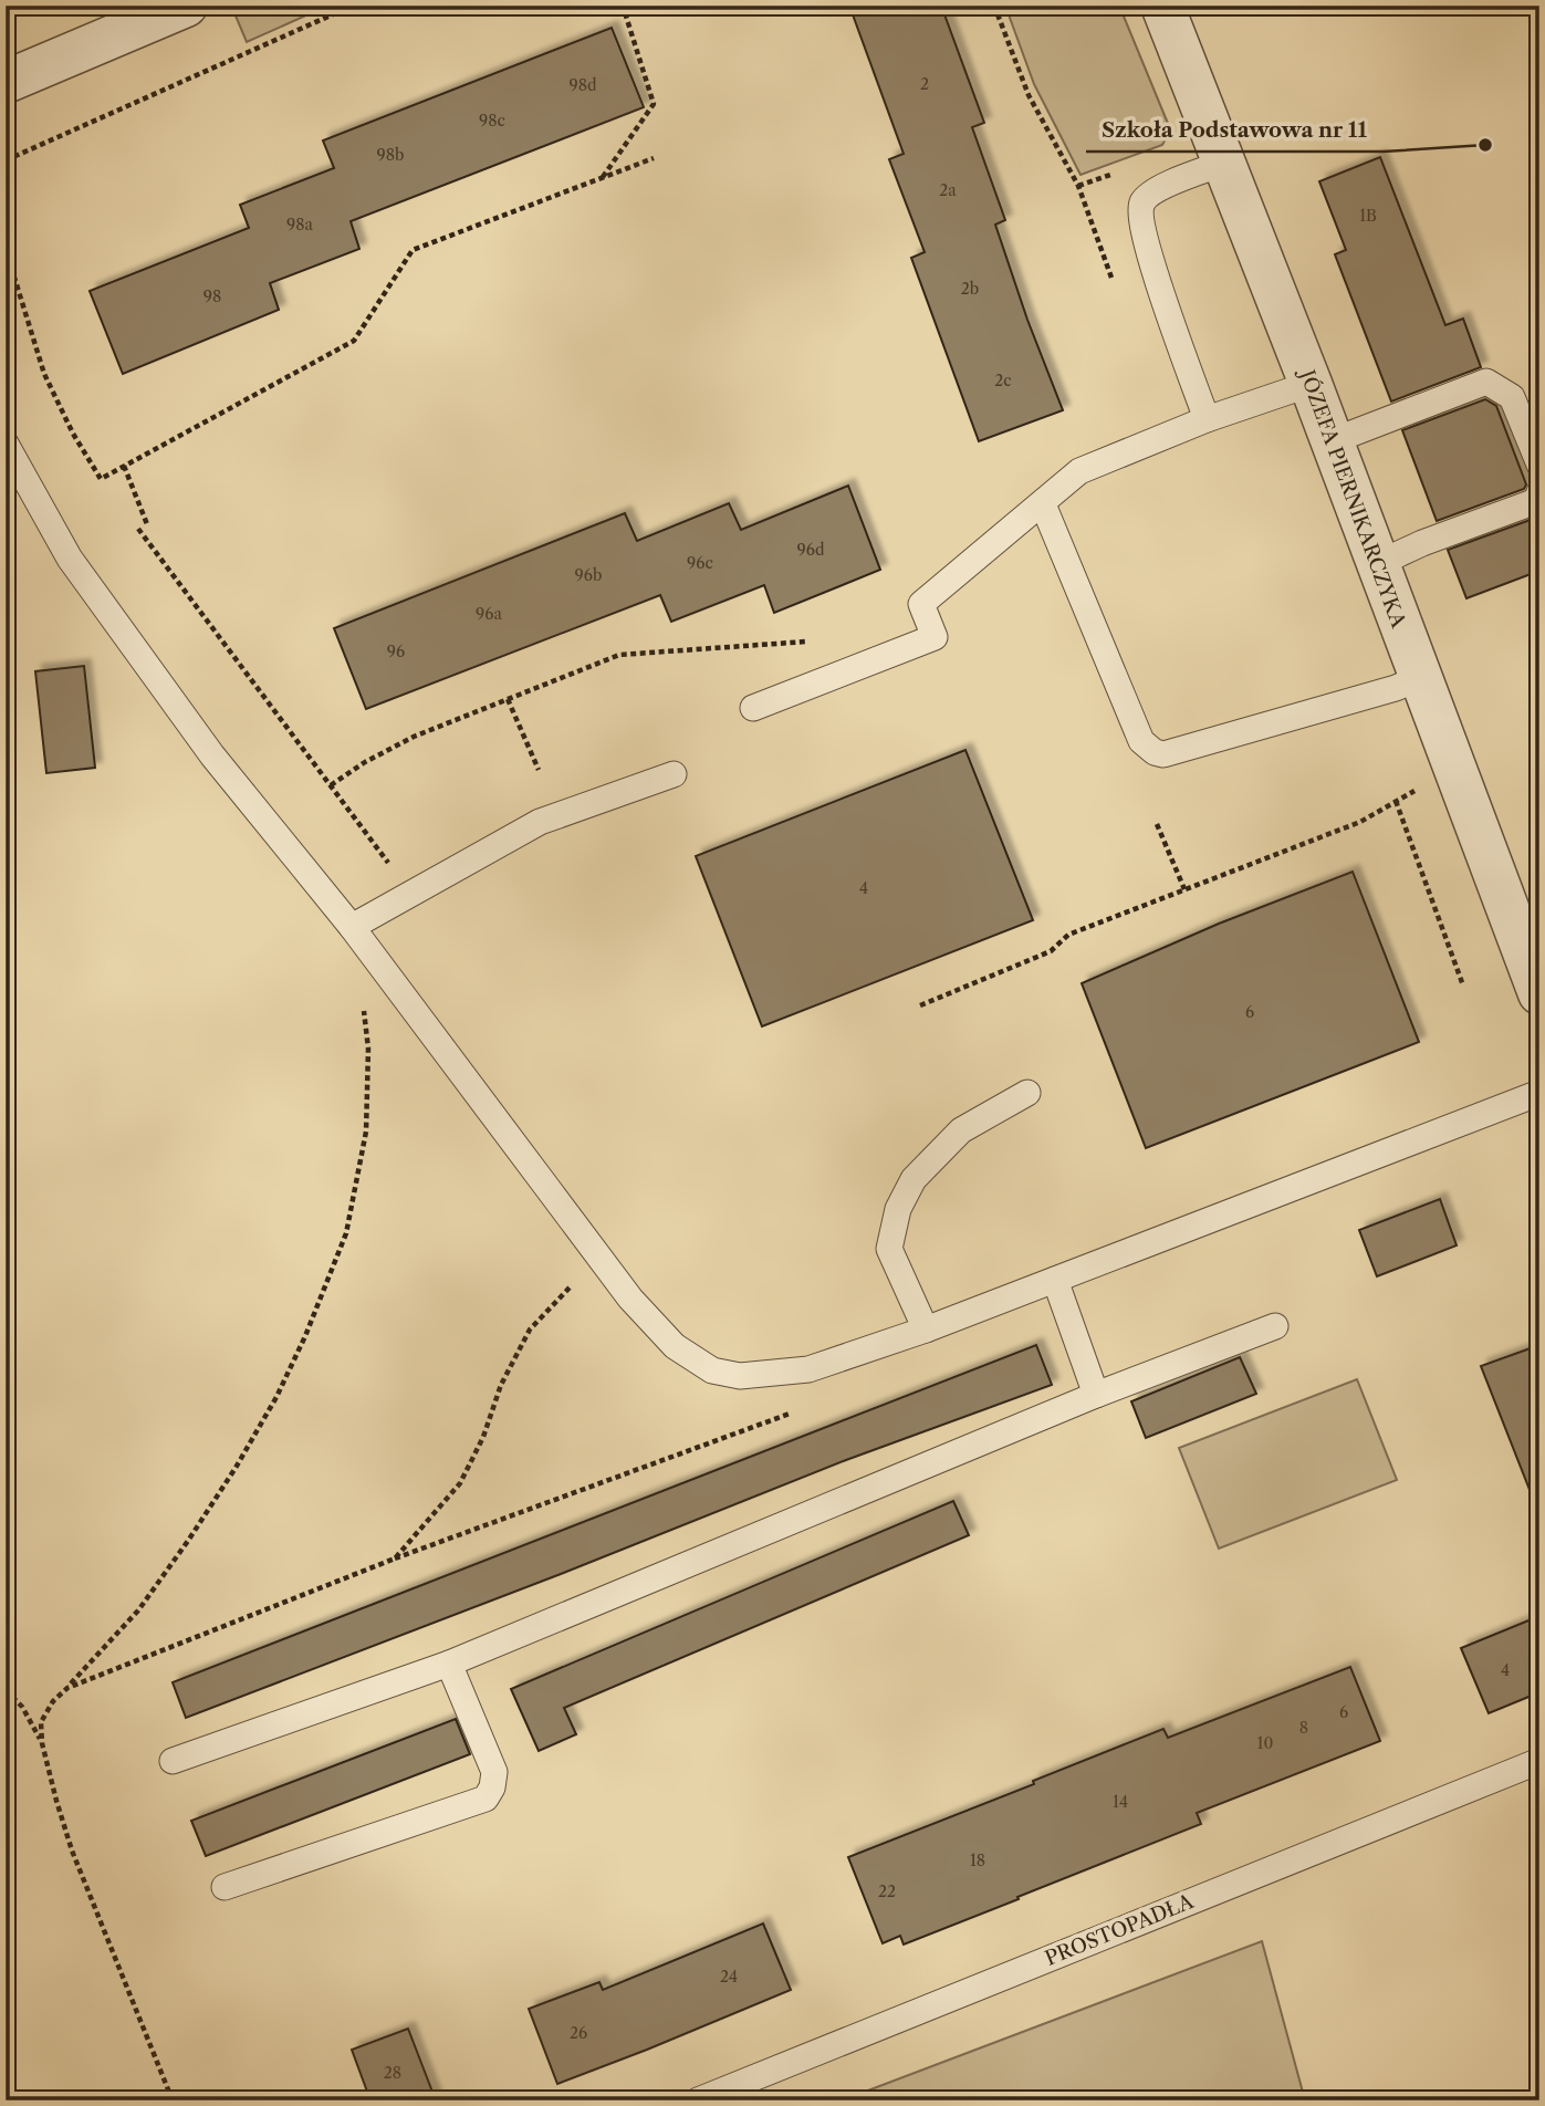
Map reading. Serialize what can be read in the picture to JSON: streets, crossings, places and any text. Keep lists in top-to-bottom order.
{
  "streets": {
    "street": ["JÓZEFA PIERNIKARCZYKA"],
    "lane": ["PROSTOPADŁA"]
  },
  "places": ["Szkoła Podstawowa nr 11"],
  "house_numbers": [
    "2",
    "98d",
    "98c",
    "98b",
    "2a",
    "1B",
    "98a",
    "2b",
    "98",
    "2c",
    "96d",
    "96c",
    "96b",
    "96a",
    "96",
    "4",
    "6",
    "4",
    "6",
    "8",
    "10",
    "14",
    "18",
    "22",
    "24",
    "26",
    "28"
  ]
}
